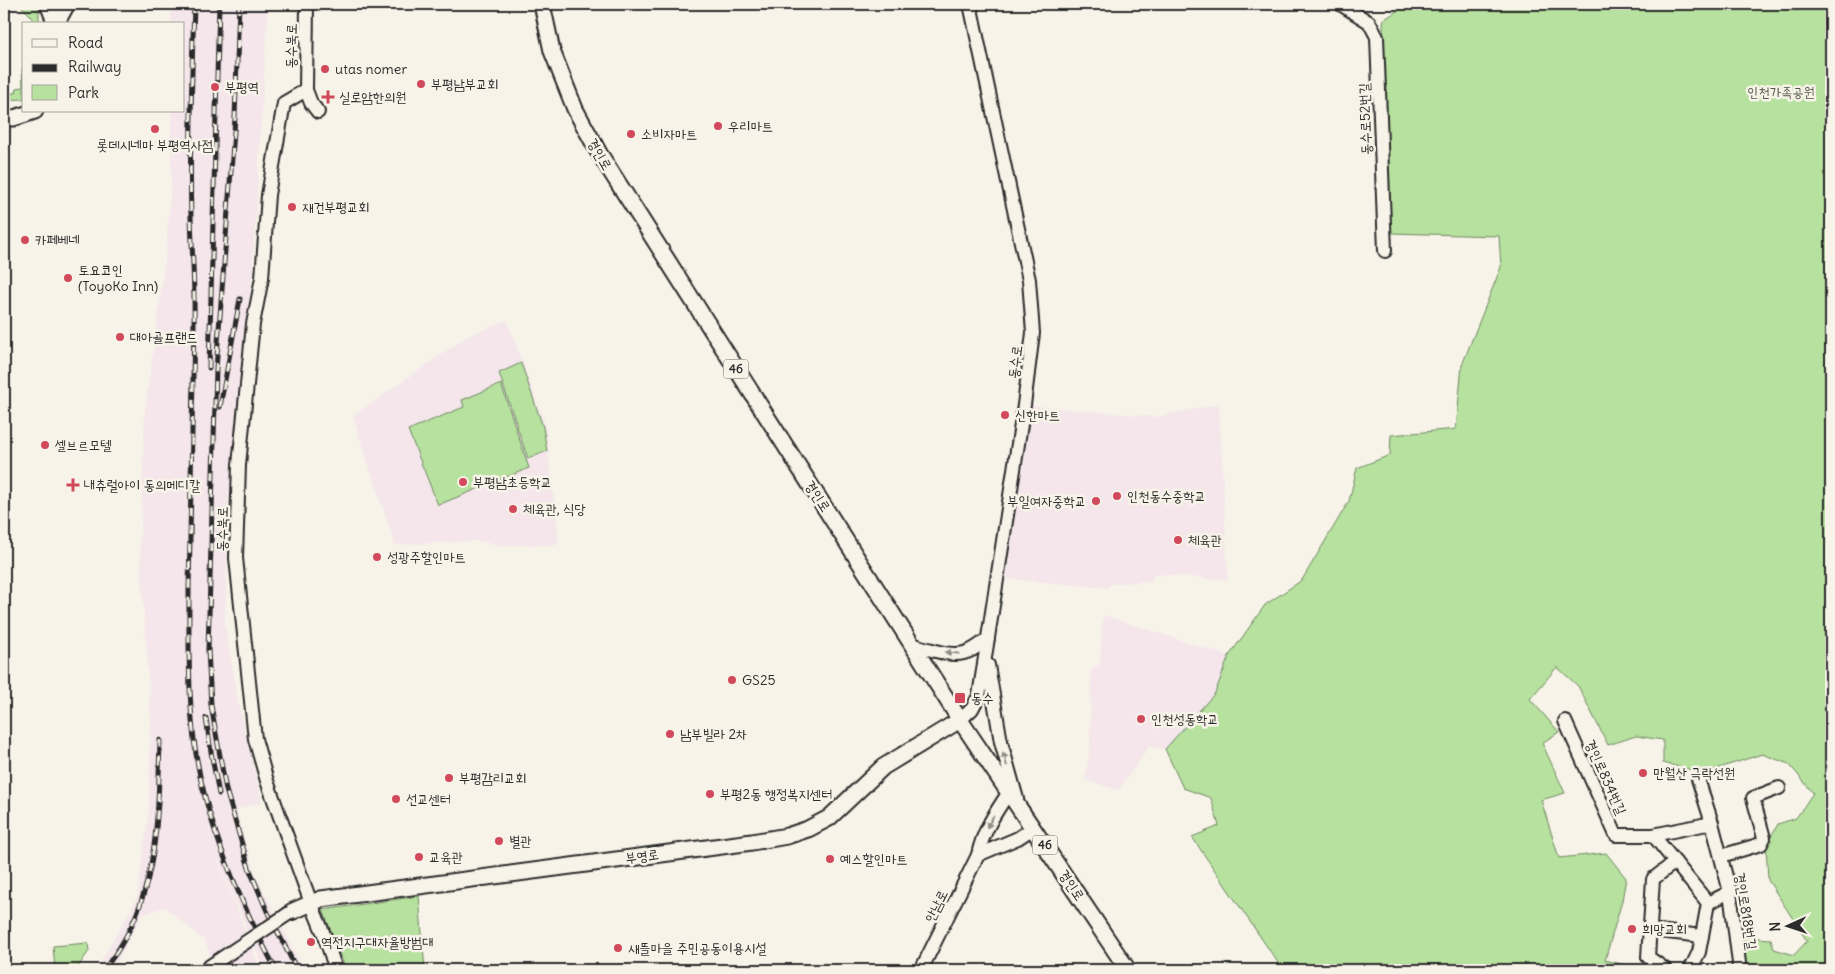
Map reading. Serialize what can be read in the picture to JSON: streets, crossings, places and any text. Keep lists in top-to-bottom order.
{
  "streets": {
    "main road": ["경인로", "46", "부영로"],
    "street": [
      "동수북로",
      "동수로52번길",
      "동수로",
      "경인로834번길",
      "안남로",
      "경인로818번길"
    ]
  },
  "crossings": [
    ["동수북로", "부영로"],
    ["경인로", "동수로"],
    ["경인로", "부영로"],
    ["경인로", "안남로"],
    ["동수로", "부영로"]
  ],
  "one_way": ["안남로"],
  "parks": ["인천가족공원"],
  "places": {
    "other": [
      "utas nomer",
      "부평남부교회",
      "부평역",
      "우리마트",
      "롯데시네마 부평역사점",
      "소비자마트",
      "재건부평교회",
      "카페베네",
      "토요코인 (ToyoKo Inn)",
      "대아골프랜드",
      "신한마트",
      "셀브르모텔",
      "부평남초등학교",
      "인천동수중학교",
      "부일여자중학교",
      "체육관, 식당",
      "체육관",
      "성광주할인마트",
      "GS25",
      "인천성동학교",
      "남부빌라 2차",
      "만월산 극락선원",
      "부평감리교회",
      "부평2동 행정복지센터",
      "선교센터",
      "별관",
      "교육관",
      "예스할인마트",
      "희망교회",
      "역전지구대자율방범대",
      "새뜰마을 주민공동이용시설"
    ],
    "health": ["실로암한의원", "내츄럴아이 동의메디칼"],
    "transit": ["동수"]
  },
  "legend": ["Road", "Railway", "Park"],
  "north": "left"
}
